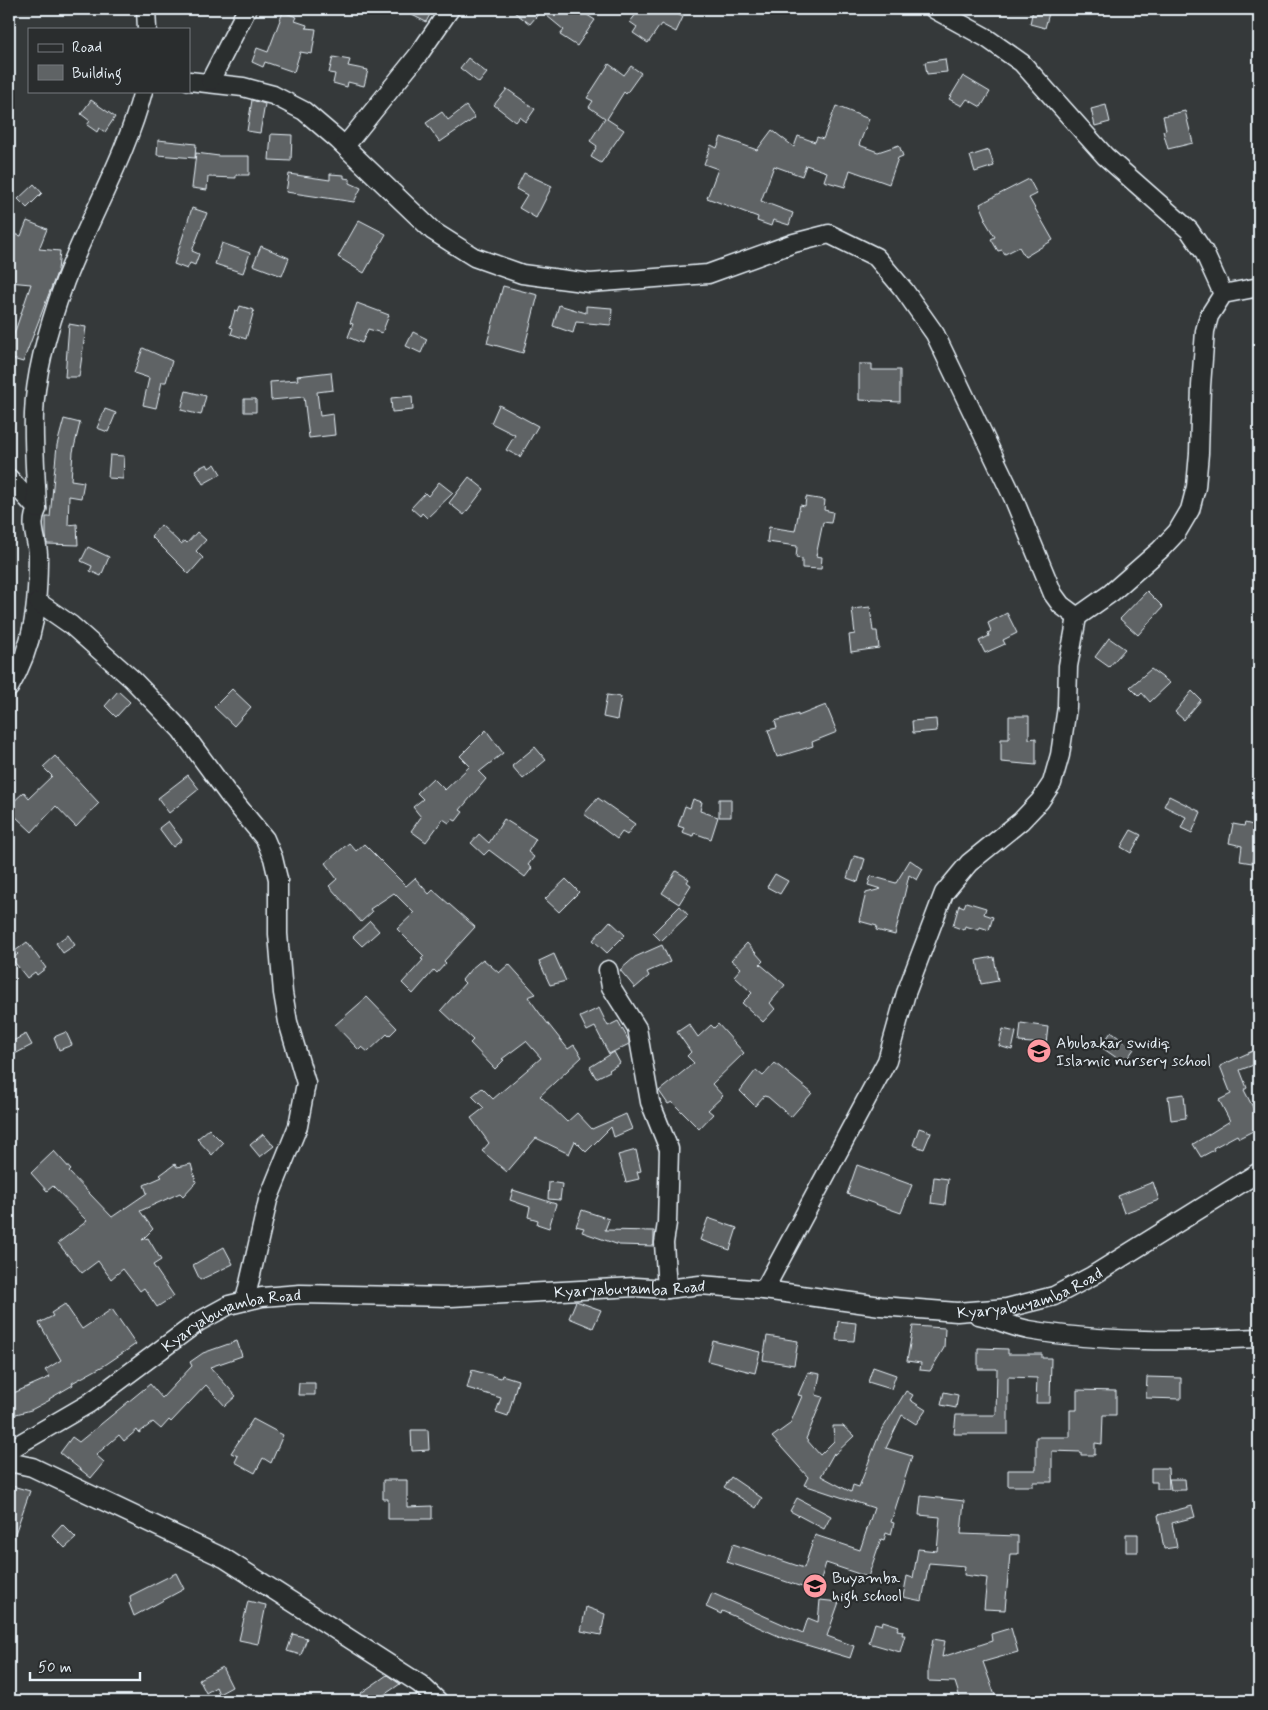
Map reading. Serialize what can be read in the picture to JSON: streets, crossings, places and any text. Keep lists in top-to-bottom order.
{
  "streets": {
    "street": ["Kyaryabuyamba Road"]
  },
  "places": {
    "school or university": ["Abubakar swidiq Islamic nursery school", "Buyamba high school"]
  },
  "legend": ["Road", "Building"],
  "scale_bar": "50 m"
}
